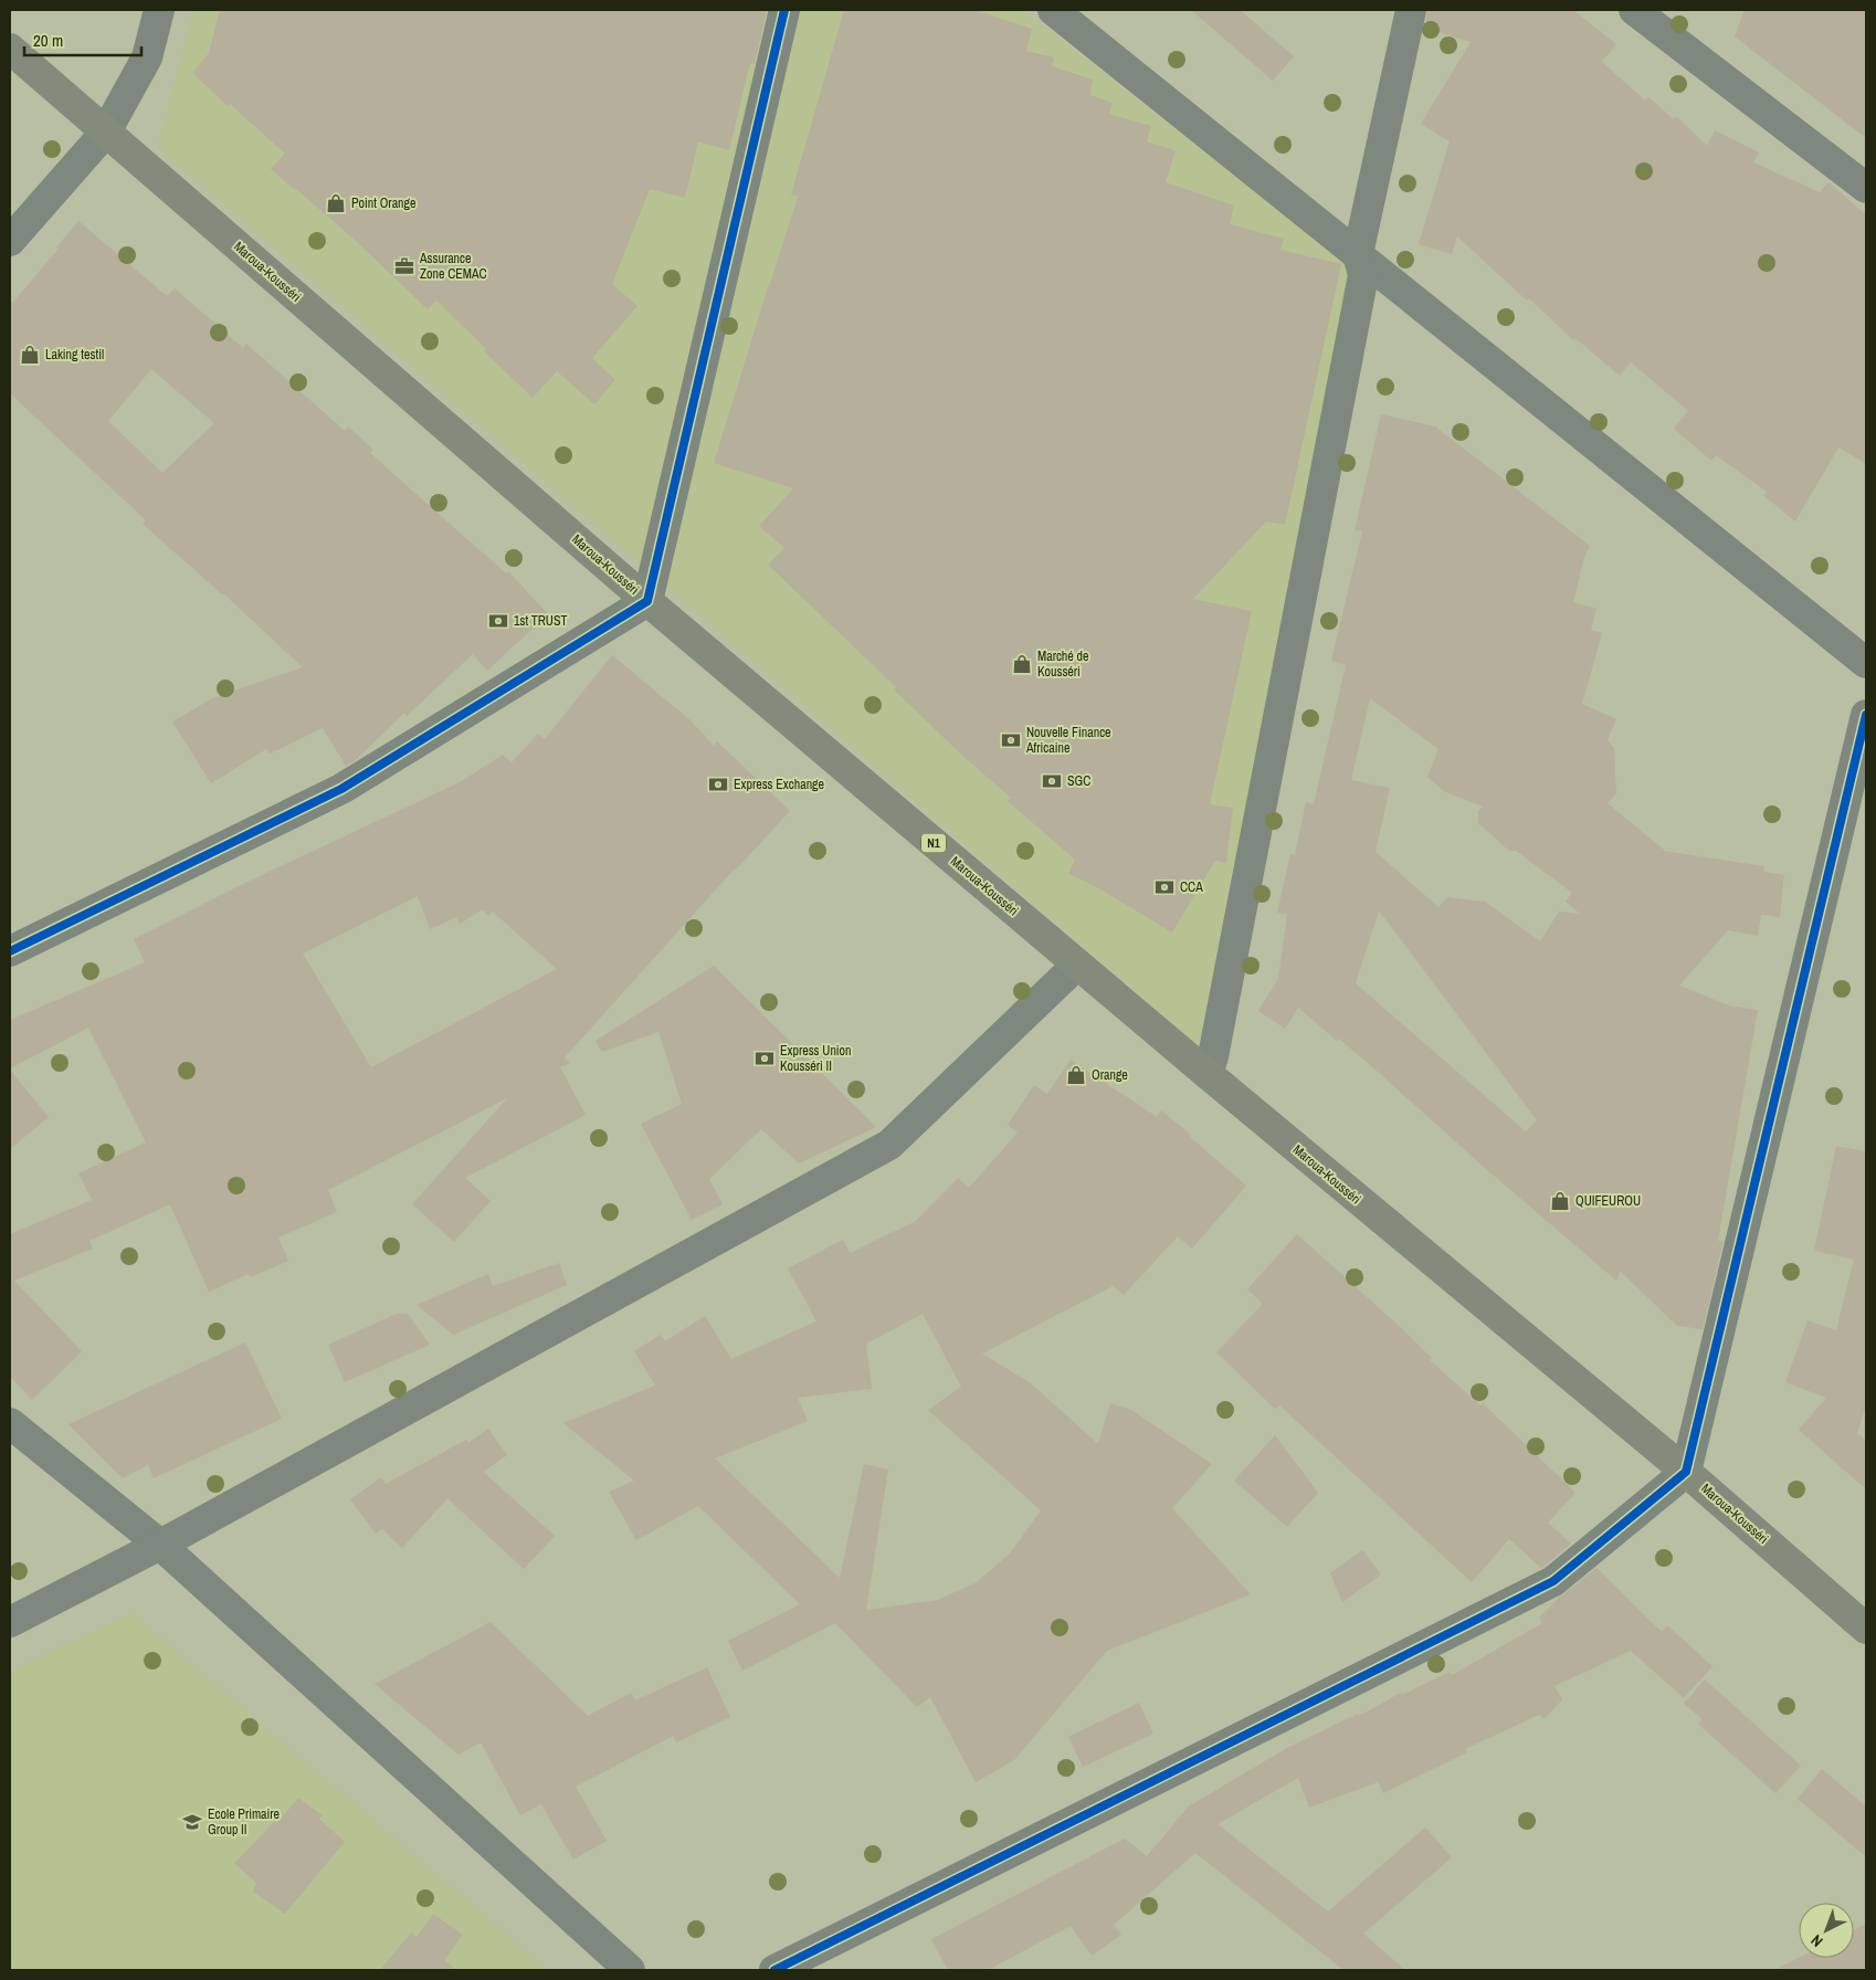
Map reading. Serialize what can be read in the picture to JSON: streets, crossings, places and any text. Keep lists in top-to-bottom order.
{
  "streets": {
    "highway": ["Maroua-Kousséri", "N1"]
  },
  "places": {
    "shop": [
      "Point Orange",
      "Laking testil",
      "Marché de Kousséri",
      "Orange",
      "QUIFEUROU"
    ],
    "office": ["Assurance Zone CEMAC"],
    "bank": [
      "1st TRUST",
      "Nouvelle Finance Africaine",
      "SGC",
      "Express Exchange",
      "CCA",
      "Express Union Kousséri II"
    ],
    "school or university": ["Ecole Primaire Group II"]
  },
  "scale_bar": "20 m",
  "north": "bottom left"
}
